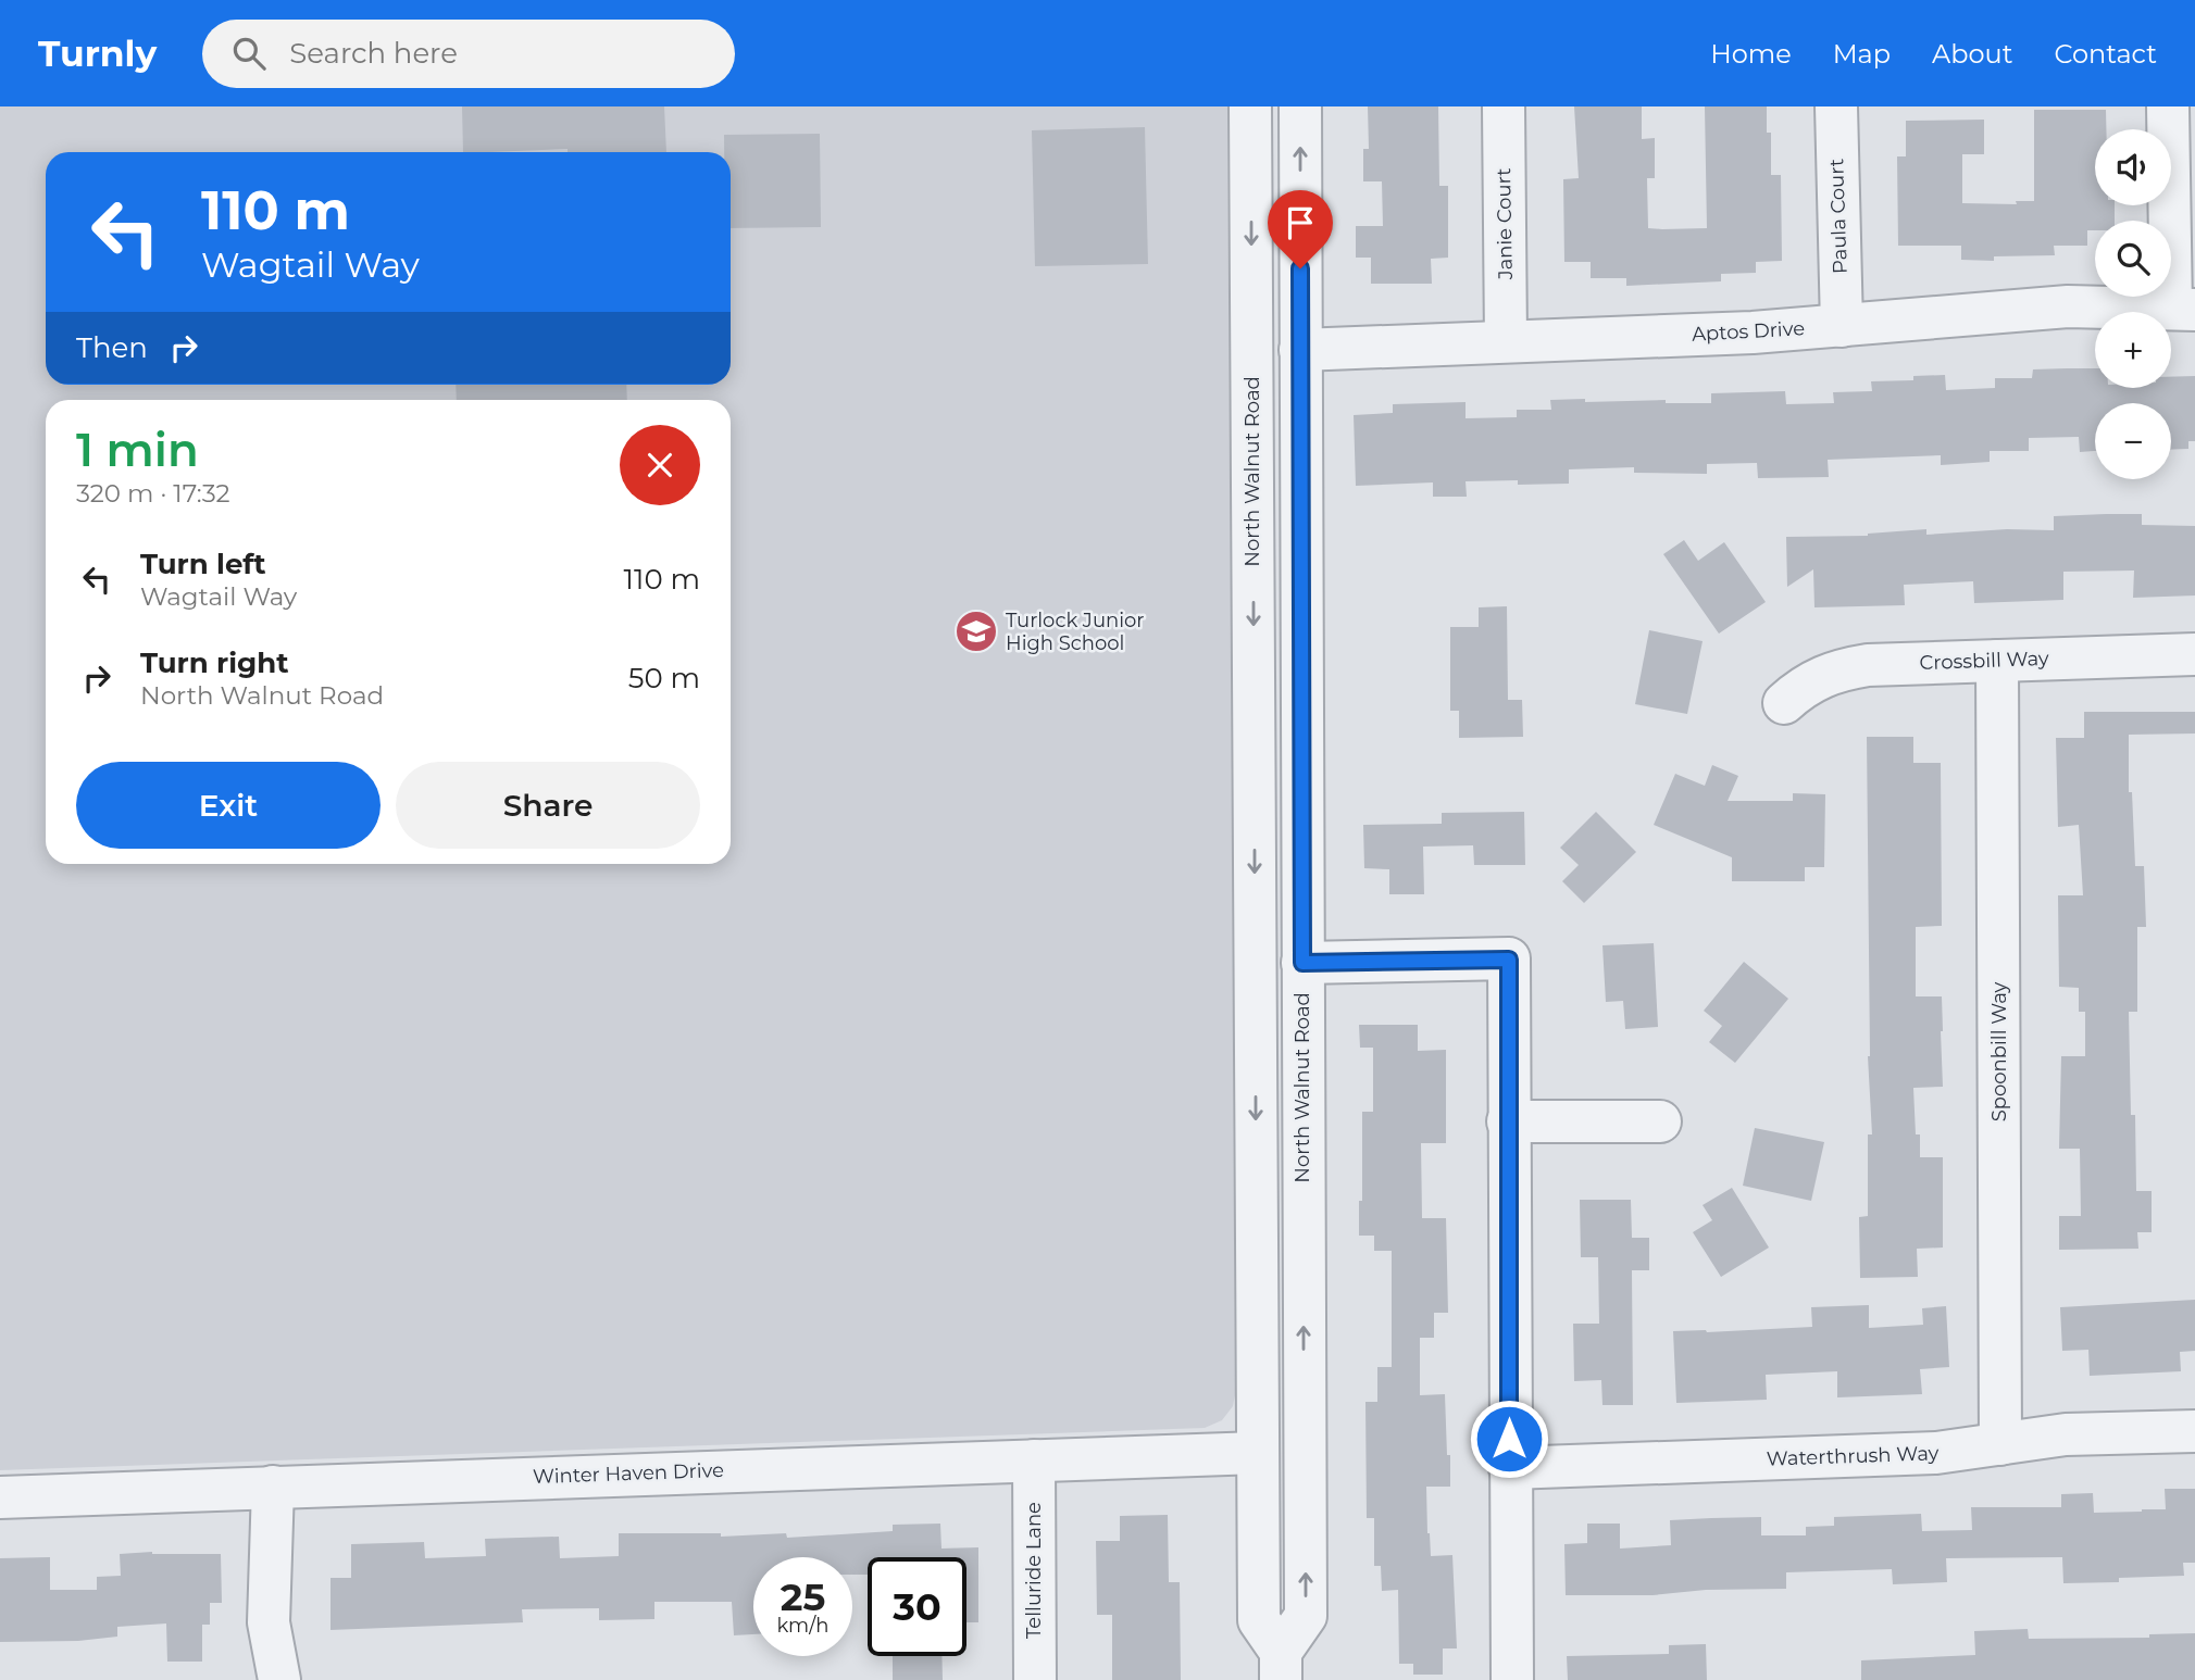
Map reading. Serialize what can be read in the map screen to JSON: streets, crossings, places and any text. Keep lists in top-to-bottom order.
{
  "streets": {
    "street": [
      "Paula Court",
      "Janie Court",
      "Aptos Drive",
      "North Walnut Road",
      "Crossbill Way",
      "Spoonbill Way",
      "Waterthrush Way",
      "Winter Haven Drive",
      "Telluride Lane"
    ]
  },
  "crossings": [
    ["Paula Court", "Aptos Drive"],
    ["Janie Court", "Aptos Drive"],
    ["Aptos Drive", "North Walnut Road"],
    ["North Walnut Road", "Winter Haven Drive"],
    ["Crossbill Way", "Spoonbill Way"],
    ["Spoonbill Way", "Waterthrush Way"],
    ["Winter Haven Drive", "Telluride Lane"]
  ],
  "places": {
    "school or university": ["Turlock Junior High School"]
  },
  "page": {
    "header": "Turnly",
    "search": "Search here",
    "nav": [
      "Home",
      "Map",
      "About",
      "Contact"
    ],
    "map_buttons": ["+", "−"],
    "turn": ["110 m", "Wagtail Way"],
    "then": "Then",
    "heading": ["1 min", "320 m · 17:32"],
    "list": [
      {
        "name": "Turn left",
        "note": "Wagtail Way",
        "value": "110 m"
      },
      {
        "name": "Turn right",
        "note": "North Walnut Road",
        "value": "50 m"
      }
    ],
    "buttons": ["Exit", "Share"],
    "speed": "25 km/h",
    "limit": "30"
  }
}
